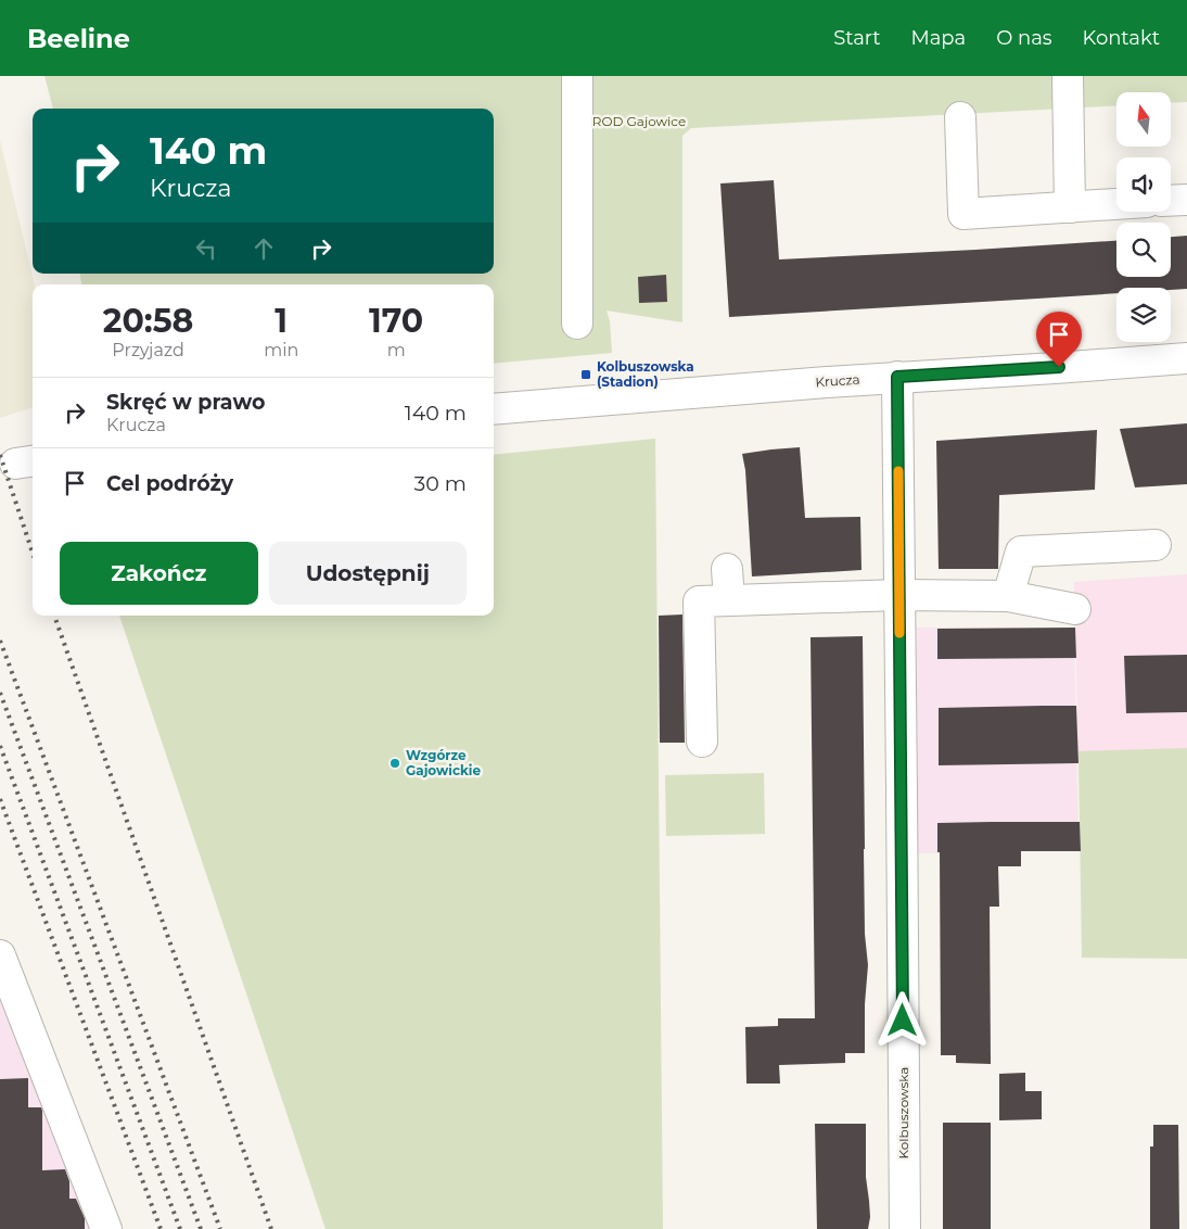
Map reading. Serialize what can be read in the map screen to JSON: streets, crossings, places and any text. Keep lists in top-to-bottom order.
{
  "streets": {
    "street": ["Krucza", "Kolbuszowska"]
  },
  "crossings": [
    ["Krucza", "Kolbuszowska"]
  ],
  "parks": ["ROD Gajowice"],
  "places": {
    "transit": ["Kolbuszowska (Stadion)"],
    "other": ["Wzgórze Gajowickie"]
  },
  "north": "top",
  "page": {
    "header": "Beeline",
    "nav": [
      "Start",
      "Mapa",
      "O nas",
      "Kontakt"
    ],
    "turn": ["140 m", "Krucza"],
    "eta": [
      "20:58",
      "Przyjazd",
      "1",
      "min",
      "170",
      "m"
    ],
    "list": [
      {
        "name": "Skręć w prawo",
        "note": "Krucza",
        "value": "140 m"
      },
      {
        "name": "Cel podróży",
        "value": "30 m"
      }
    ],
    "buttons": ["Zakończ", "Udostępnij"]
  }
}
